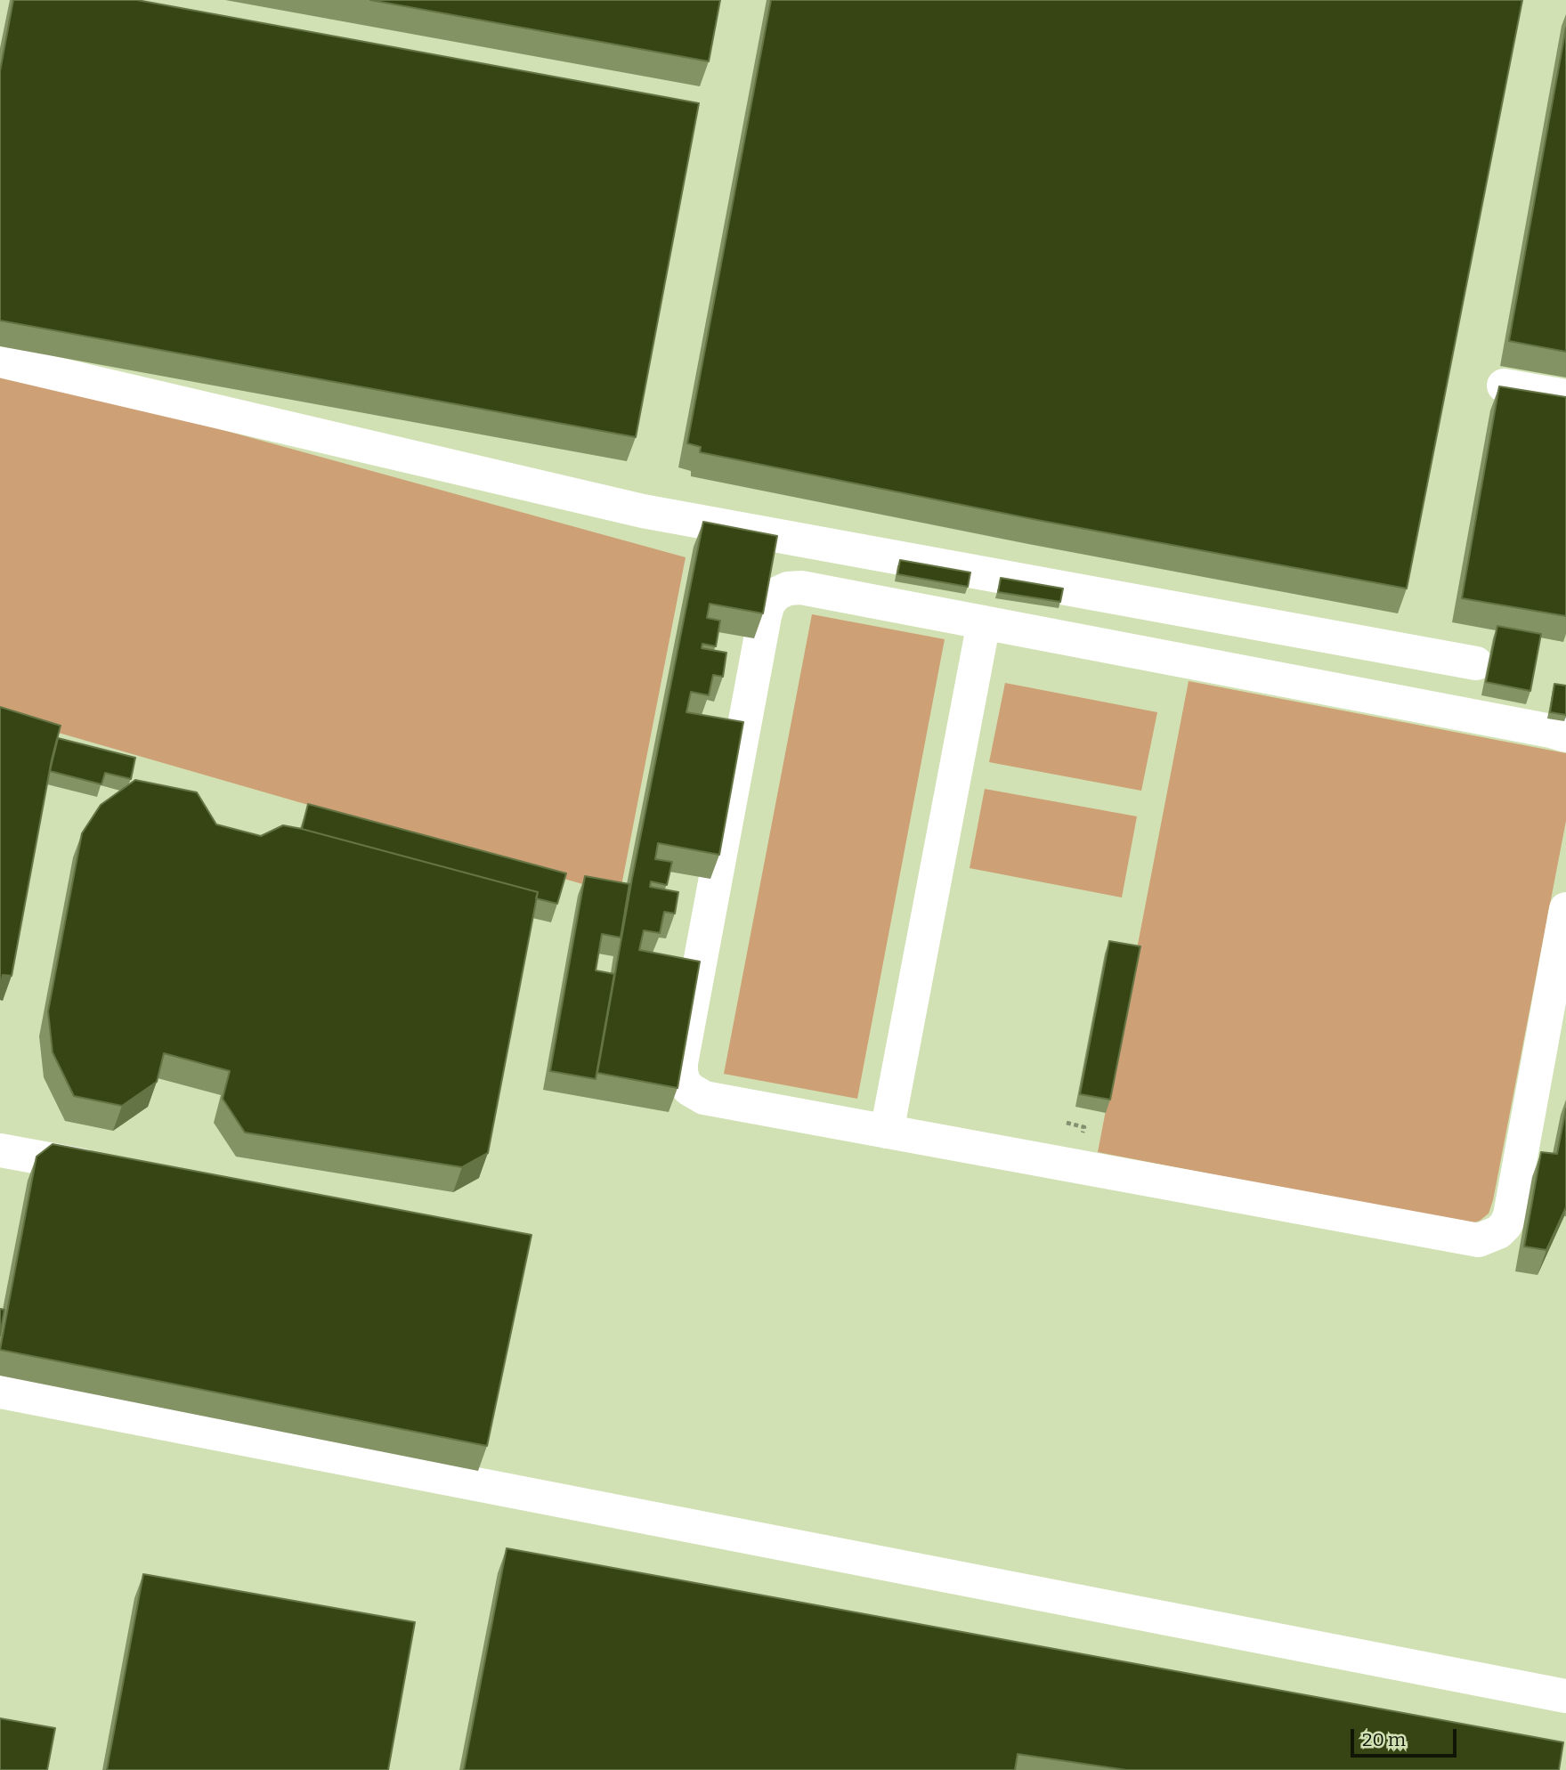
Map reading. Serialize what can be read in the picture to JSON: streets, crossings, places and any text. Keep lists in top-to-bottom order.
{
  "scale_bar": "20 m"
}
